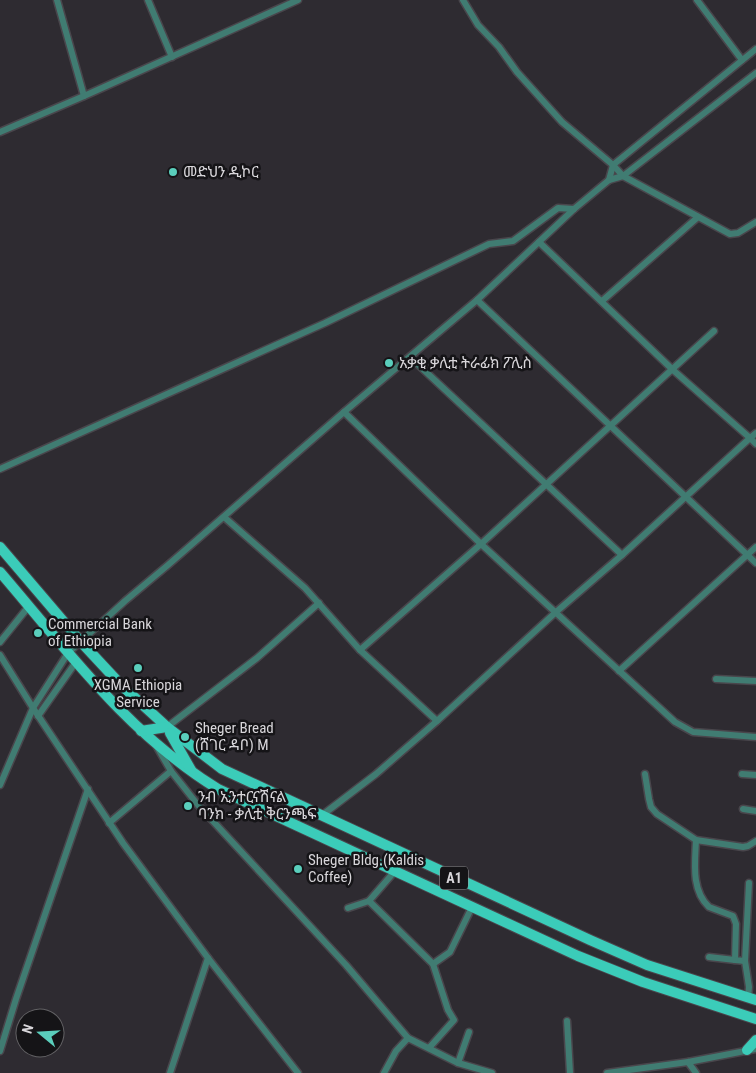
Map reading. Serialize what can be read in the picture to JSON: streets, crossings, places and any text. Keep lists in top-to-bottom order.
{
  "streets": {
    "main road": ["A1"]
  },
  "places": [
    "መድህን ዲኮር",
    "አቃቂ ቃሊቲ ትራፊክ ፖሊስ",
    "Commercial Bank of Ethiopia",
    "XGMA Ethiopia Service",
    "Sheger Bread (ሸገር ዳቦ) M",
    "ንብ ኢንተርናሽናል ባንክ - ቃሊቲ ቅርንጫፍ",
    "Sheger Bldg.(Kaldis Coffee)"
  ],
  "north": "left"
}
